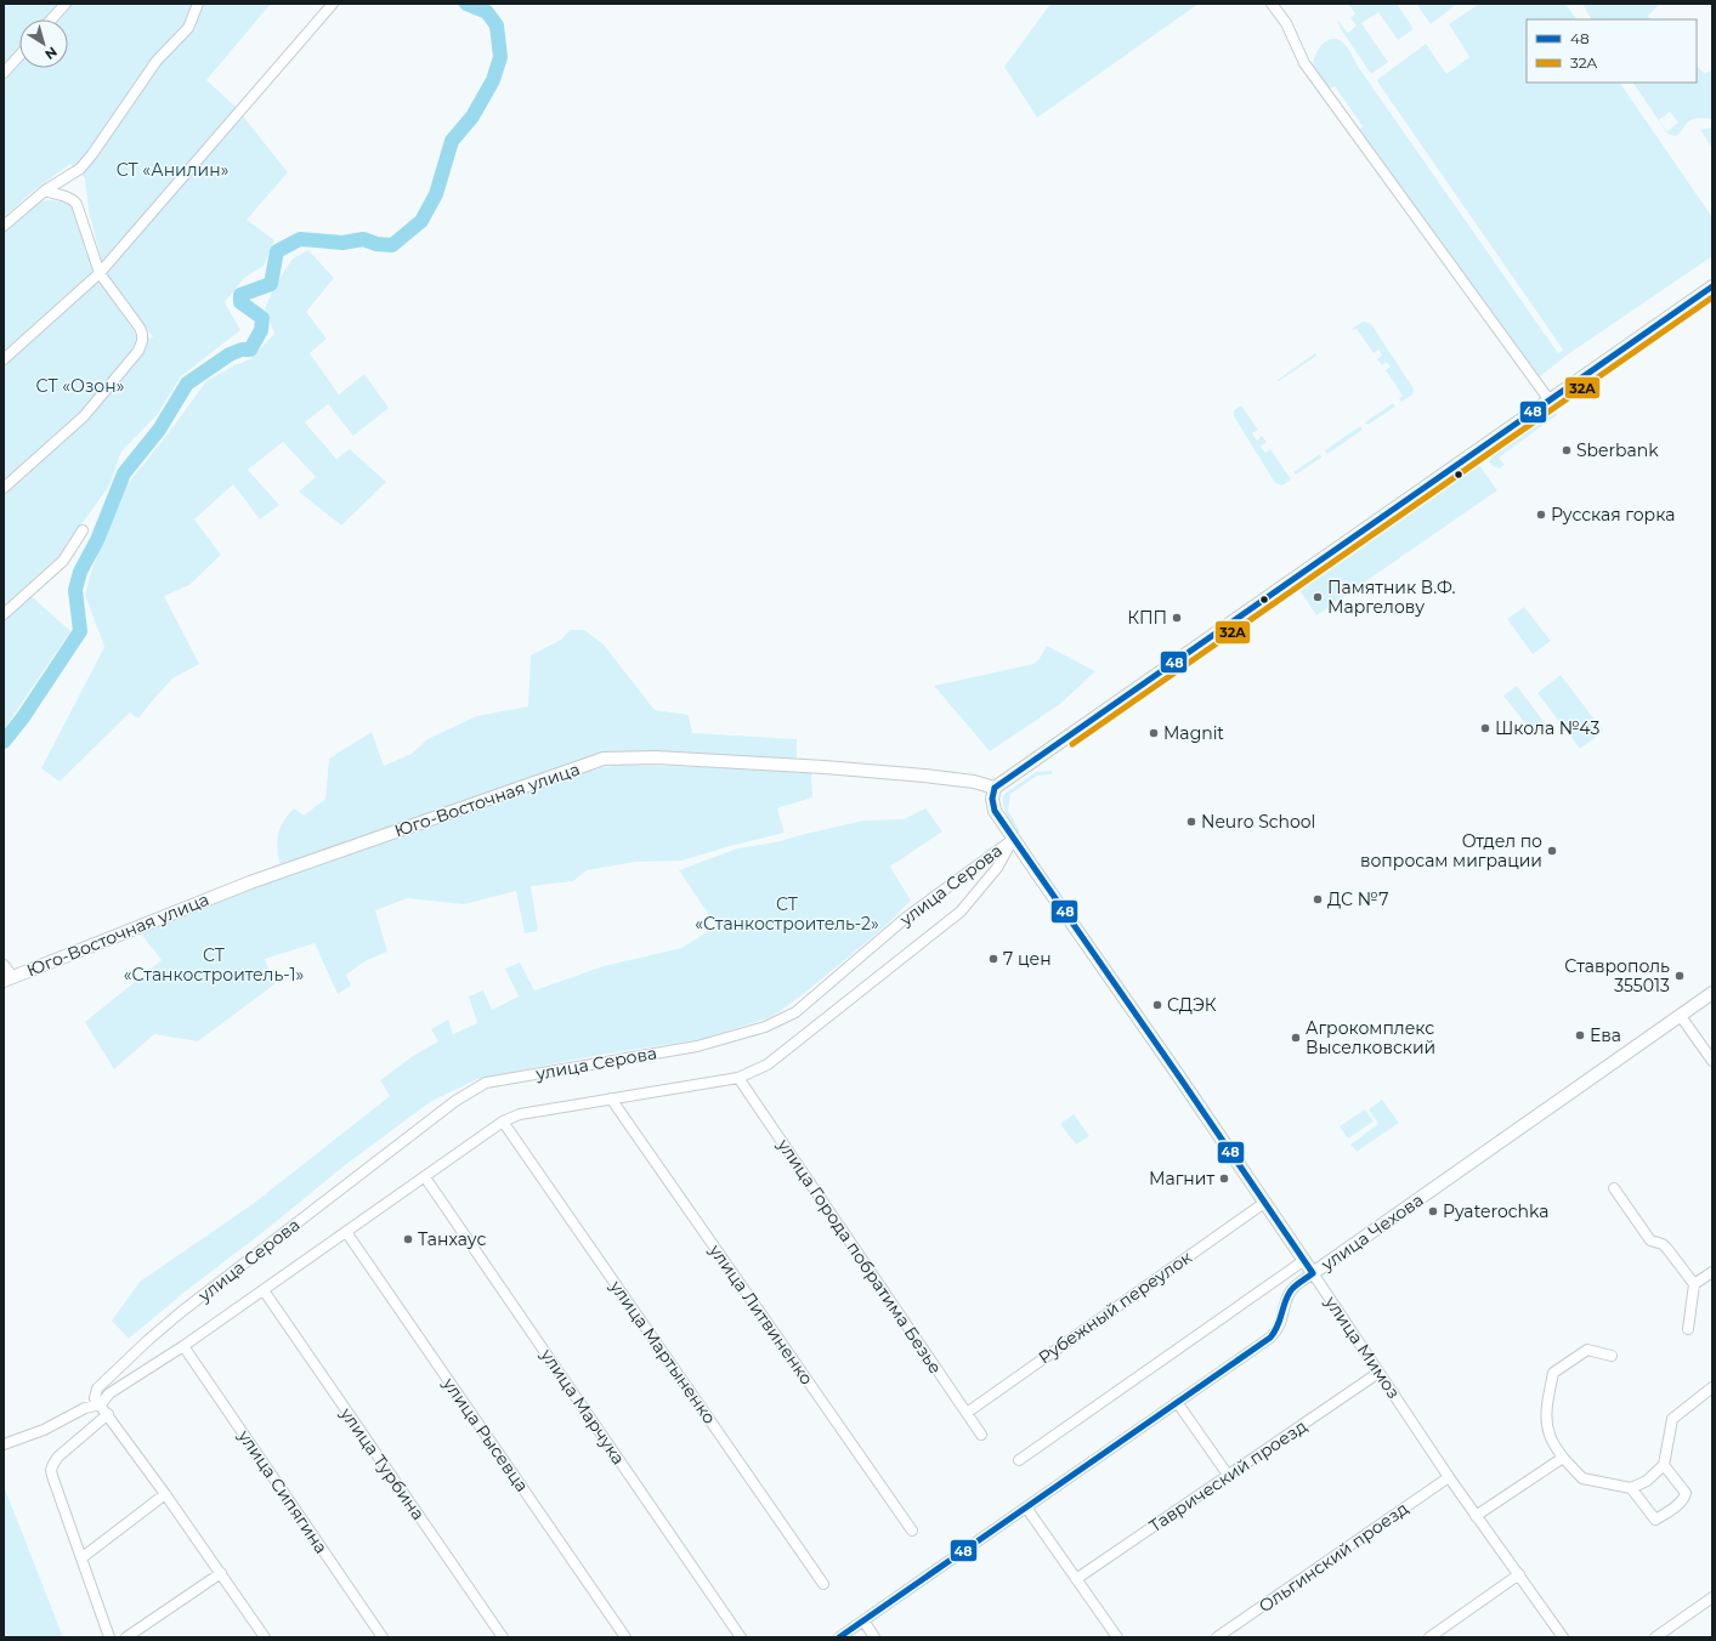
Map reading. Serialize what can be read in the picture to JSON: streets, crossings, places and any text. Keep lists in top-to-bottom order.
{
  "streets": {
    "street": [
      "Юго-Восточная улица",
      "улица Серова",
      "улица Чехова",
      "улица Города побратима Безье",
      "Рубежный переулок",
      "улица Литвиненко",
      "улица Мимоз",
      "улица Мартыненко",
      "улица Марчука",
      "улица Рысевца",
      "улица Турбина",
      "Таврический проезд",
      "улица Сипягина",
      "Ольгинский проезд"
    ]
  },
  "crossings": [
    ["Юго-Восточная улица", "улица Мимоз"],
    ["улица Серова", "улица Города побратима Безье"],
    ["улица Серова", "улица Литвиненко"],
    ["улица Серова", "улица Мимоз"],
    ["улица Серова", "улица Мартыненко"],
    ["улица Серова", "улица Марчука"],
    ["улица Серова", "улица Рысевца"],
    ["улица Серова", "улица Турбина"],
    ["улица Серова", "улица Сипягина"],
    ["улица Чехова", "улица Мимоз"],
    ["улица Города побратима Безье", "Рубежный переулок"],
    ["Рубежный переулок", "улица Мимоз"],
    ["улица Мимоз", "Таврический проезд"],
    ["улица Мимоз", "Ольгинский проезд"]
  ],
  "parks": [
    "СТ «Анилин»",
    "СТ «Озон»",
    "СТ «Станкостроитель-2»",
    "СТ «Станкостроитель-1»"
  ],
  "places": [
    "Sberbank",
    "Русская горка",
    "Памятник В.Ф. Маргелову",
    "КПП",
    "Школа №43",
    "Magnit",
    "Neuro School",
    "Отдел по вопросам миграции",
    "ДС №7",
    "7 цен",
    "Ставрополь 355013",
    "СДЭК",
    "Ева",
    "Агрокомплекс Выселковский",
    "Магнит",
    "Pyaterochka",
    "Танхаус"
  ],
  "lines": ["transit line 48", "transit line 32A"],
  "legend": ["48", "32A"],
  "north": "bottom right"
}
